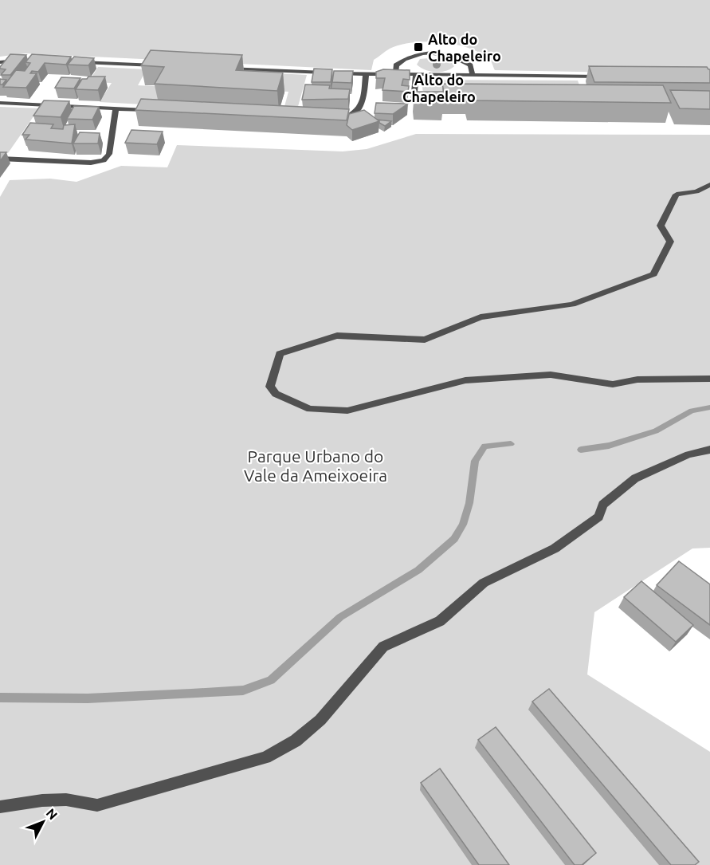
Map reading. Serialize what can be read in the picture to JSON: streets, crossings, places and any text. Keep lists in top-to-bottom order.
{
  "districts": ["Alto do Chapeleiro"],
  "parks": ["Parque Urbano do Vale da Ameixoeira"],
  "places": {
    "transit": ["Alto do Chapeleiro"]
  },
  "north": "top right"
}
